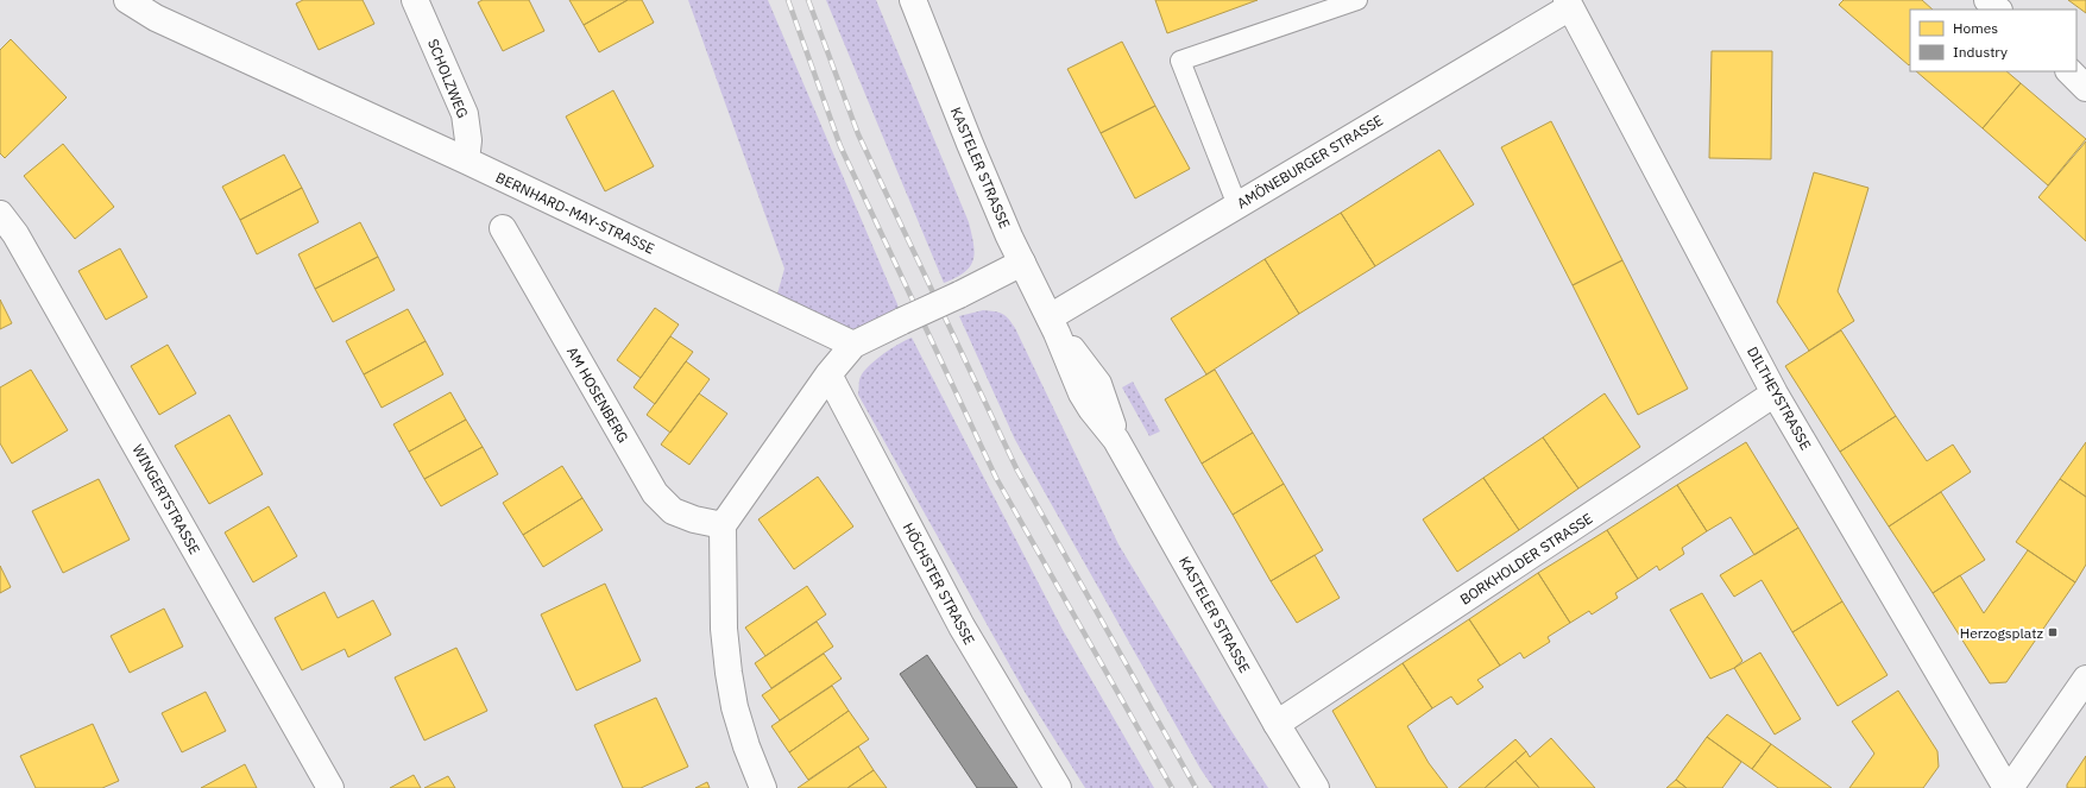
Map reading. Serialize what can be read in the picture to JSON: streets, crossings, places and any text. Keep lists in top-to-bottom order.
{
  "streets": {
    "street": [
      "SCHOLZWEG",
      "AMÖNEBURGER STRASSE",
      "KASTELER STRASSE",
      "BERNHARD-MAY-STRASSE",
      "AM HOSENBERG",
      "DILTHEYSTRASSE",
      "WINGERTSTRASSE",
      "BORKHOLDER STRASSE",
      "HÖCHSTER STRASSE"
    ]
  },
  "crossings": [
    ["SCHOLZWEG", "BERNHARD-MAY-STRASSE"],
    ["AMÖNEBURGER STRASSE", "KASTELER STRASSE"],
    ["AMÖNEBURGER STRASSE", "DILTHEYSTRASSE"],
    ["KASTELER STRASSE", "BORKHOLDER STRASSE"],
    ["DILTHEYSTRASSE", "BORKHOLDER STRASSE"]
  ],
  "places": {
    "transit": ["Herzogsplatz"]
  },
  "legend": ["Homes", "Industry"]
}
